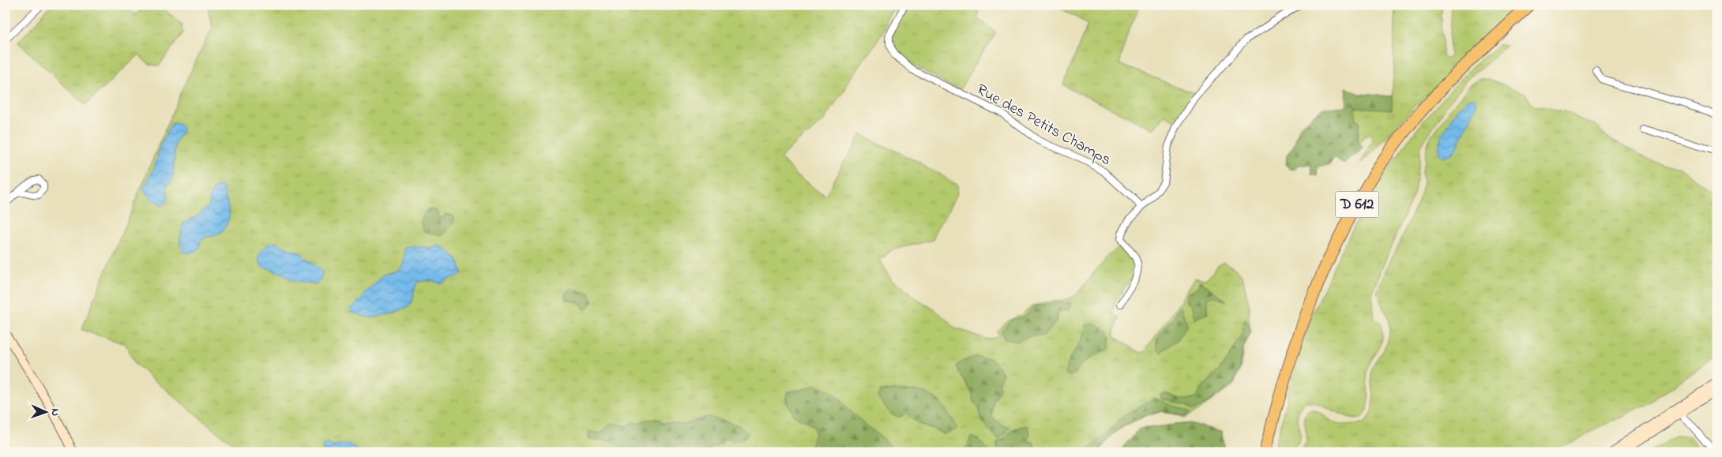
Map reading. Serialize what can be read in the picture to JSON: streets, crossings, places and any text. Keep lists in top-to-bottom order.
{
  "streets": {
    "highway": ["D 612"],
    "street": ["Rue des Petits Champs"]
  },
  "north": "right"
}
